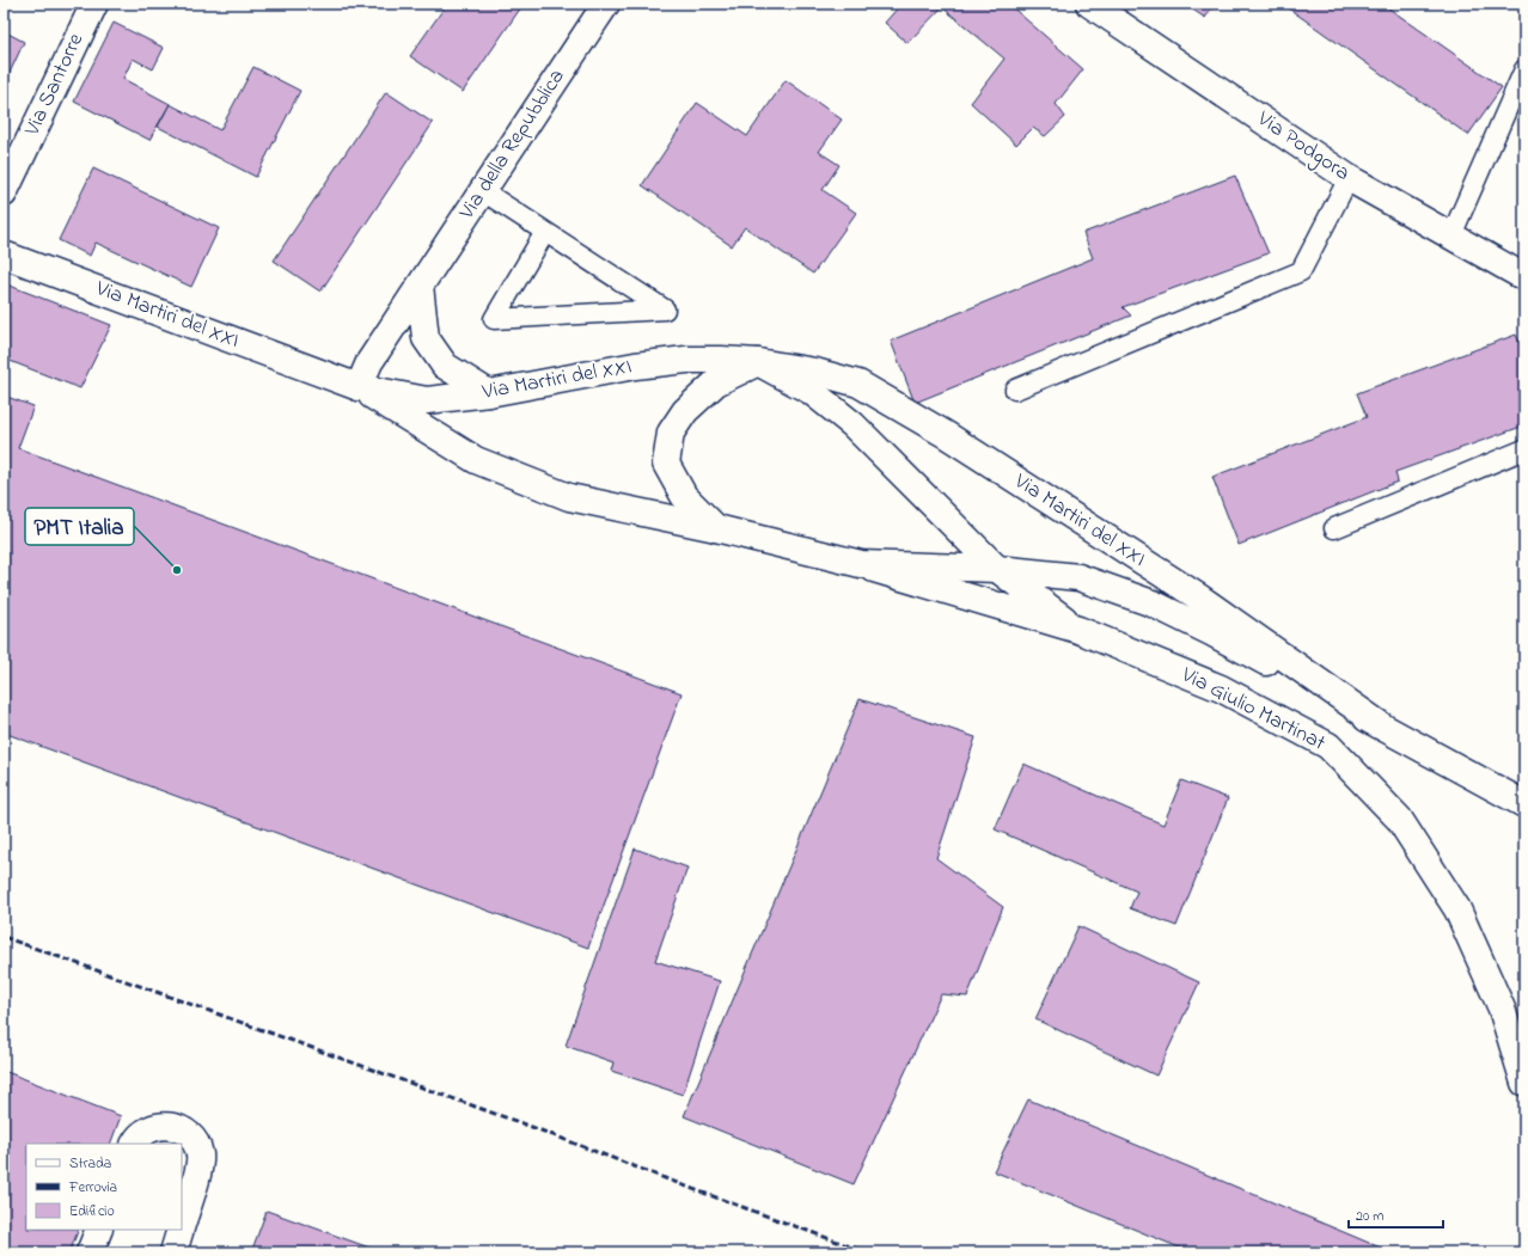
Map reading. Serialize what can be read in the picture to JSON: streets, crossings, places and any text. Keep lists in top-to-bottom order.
{
  "streets": {
    "street": [
      "Via Santorre",
      "Via della Repubblica",
      "Via Podgora",
      "Via Martiri del XXI",
      "Via Giulio Martinat"
    ]
  },
  "crossings": [
    ["Via della Repubblica", "Via Martiri del XXI"],
    ["Via Martiri del XXI", "Via Giulio Martinat"]
  ],
  "places": ["PMT Italia"],
  "legend": ["Strada", "Ferrovia", "Edificio"],
  "scale_bar": "20 m"
}
